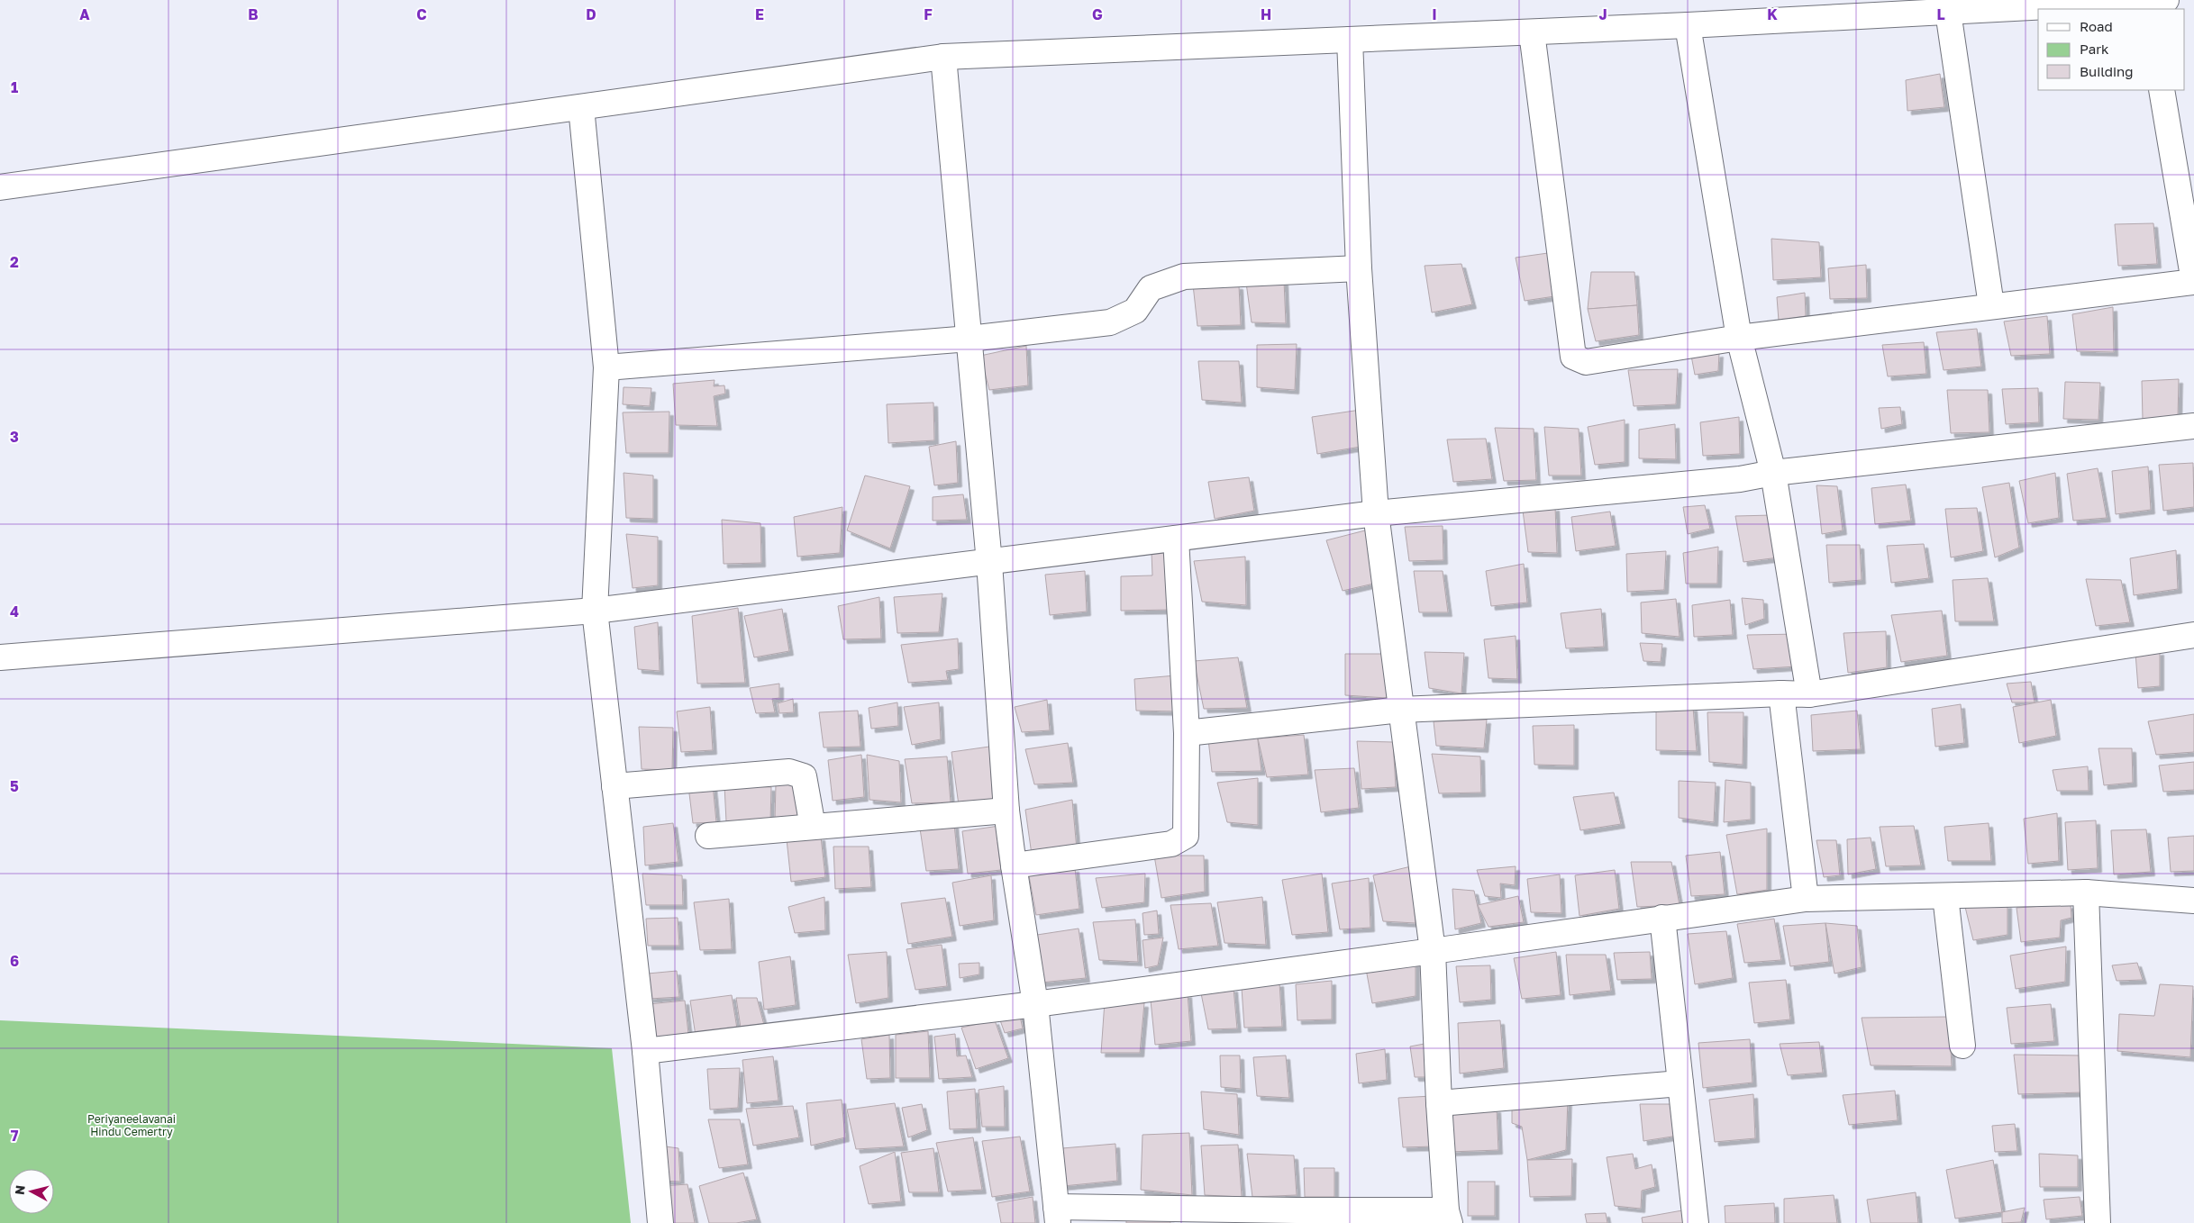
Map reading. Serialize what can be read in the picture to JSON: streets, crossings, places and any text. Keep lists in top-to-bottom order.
{
  "parks": ["Periyaneelavanai Hindu Cemertry"],
  "legend": ["Road", "Park", "Building"],
  "north": "left",
  "grid": {
    "columns": [
      "A",
      "B",
      "C",
      "D",
      "E",
      "F",
      "G",
      "H",
      "I",
      "J",
      "K",
      "L"
    ],
    "rows": [
      "1",
      "2",
      "3",
      "4",
      "5",
      "6",
      "7"
    ]
  }
}
